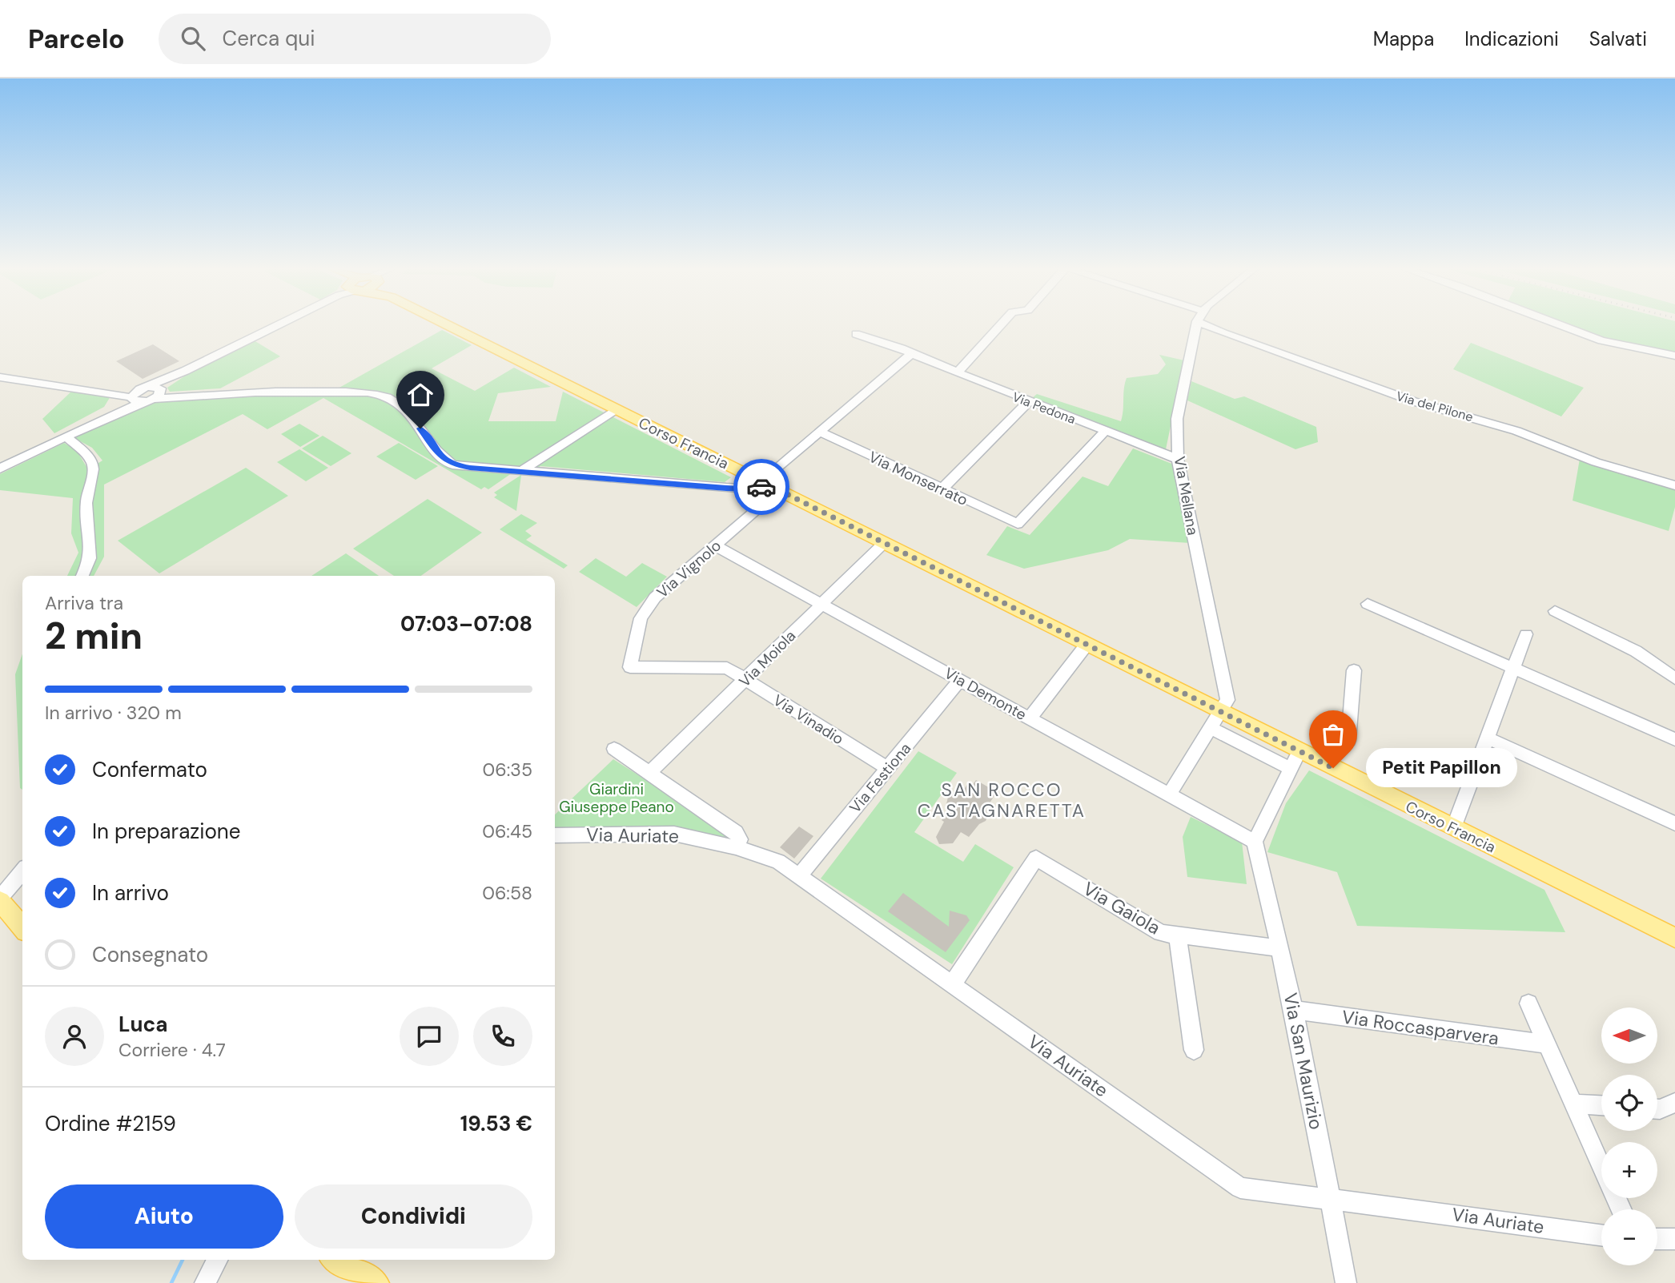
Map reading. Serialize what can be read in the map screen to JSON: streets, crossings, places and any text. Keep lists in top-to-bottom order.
{
  "streets": {
    "main road": ["Corso Francia"],
    "street": [
      "Via del Pilone",
      "Via Pedona",
      "Via Monserrato",
      "Via Mellana",
      "Via Vignolo",
      "Via Moiola",
      "Via Demonte",
      "Via Vinadio",
      "Via Festiona",
      "Via Auriate",
      "Via Gaiola",
      "Via Roccasparvera",
      "Via San Maurizio"
    ]
  },
  "crossings": [
    ["Via Pedona", "Via Monserrato"],
    ["Via Pedona", "Via Mellana"],
    ["Via Pedona", "Via Vignolo"],
    ["Corso Francia", "Via Mellana"],
    ["Corso Francia", "Via Vignolo"],
    ["Corso Francia", "Via Moiola"],
    ["Via Monserrato", "Via Vignolo"],
    ["Via Vignolo", "Via Demonte"],
    ["Via Vignolo", "Via Vinadio"],
    ["Via Moiola", "Via Demonte"],
    ["Via Moiola", "Via Vinadio"],
    ["Via Demonte", "Via Festiona"],
    ["Via Demonte", "Via San Maurizio"],
    ["Via Vinadio", "Via Festiona"],
    ["Via Festiona", "Via Auriate"],
    ["Via Auriate", "Via Gaiola"],
    ["Via Auriate", "Via San Maurizio"],
    ["Via Gaiola", "Via San Maurizio"],
    ["Via Roccasparvera", "Via San Maurizio"]
  ],
  "districts": ["SAN ROCCO CASTAGNARETTA"],
  "parks": ["Giardini Giuseppe Peano"],
  "places": ["Petit Papillon"],
  "north": "left",
  "page": {
    "header": "Parcelo",
    "search": "Cerca qui",
    "nav": ["Mappa", "Indicazioni", "Salvati"],
    "heading": ["2 min", "Arriva tra", "07:03–07:08"],
    "panel": [
      "Luca",
      "Corriere · 4.7",
      "Ordine #2159",
      "19.53 €"
    ],
    "bar": "In arrivo · 320 m",
    "list": [
      ["Confermato", "06:35"],
      ["In preparazione", "06:45"],
      ["In arrivo", "06:58"],
      "Consegnato"
    ],
    "bubble": "Petit Papillon",
    "map_buttons": ["+", "−"],
    "buttons": ["Aiuto", "Condividi"]
  }
}
